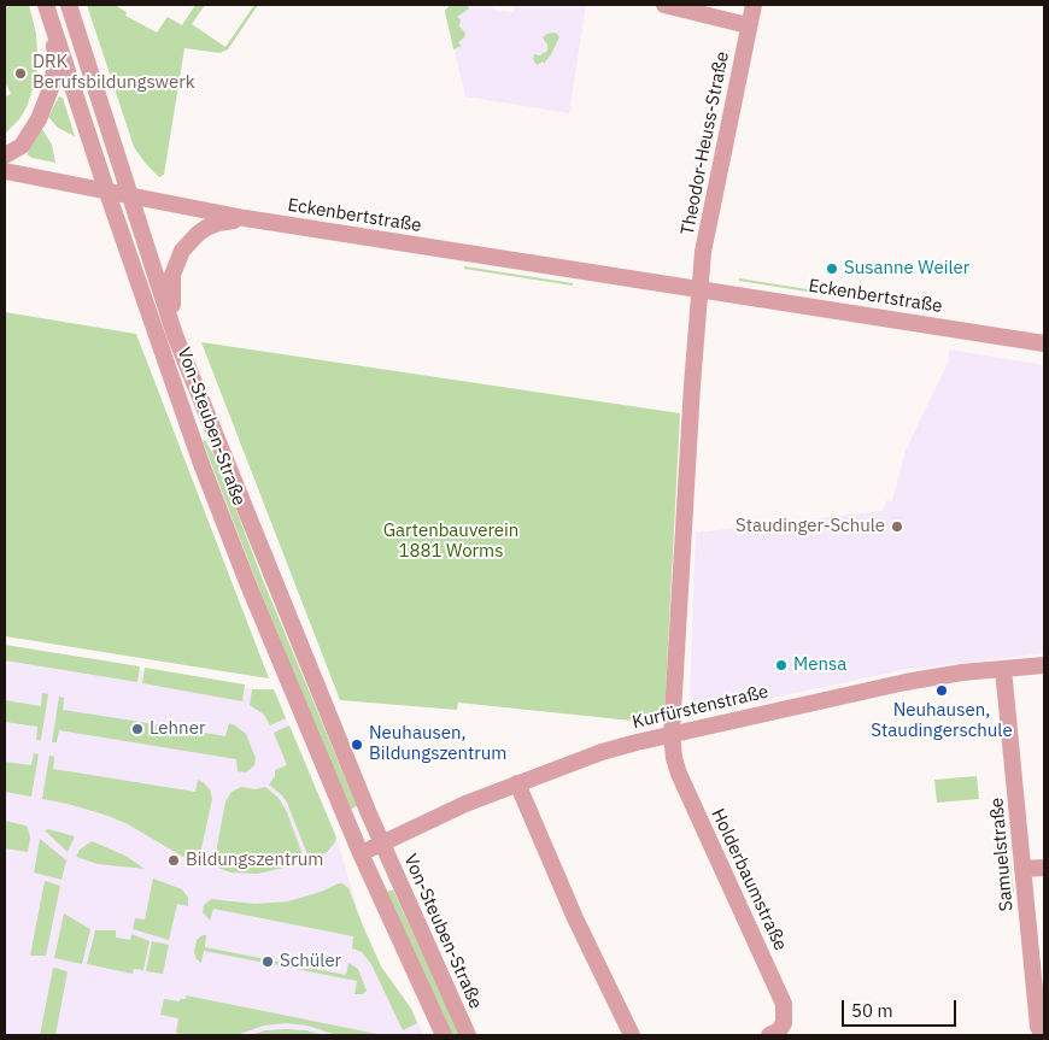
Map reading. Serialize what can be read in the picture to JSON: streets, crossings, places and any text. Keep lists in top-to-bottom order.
{
  "streets": {
    "street": [
      "Theodor-Heuss-Straße",
      "Eckenbertstraße",
      "Von-Steuben-Straße",
      "Kurfürstenstraße",
      "Samuelstraße",
      "Holderbaumstraße"
    ]
  },
  "crossings": [
    ["Theodor-Heuss-Straße", "Eckenbertstraße"],
    ["Eckenbertstraße", "Von-Steuben-Straße"],
    ["Von-Steuben-Straße", "Kurfürstenstraße"],
    ["Kurfürstenstraße", "Samuelstraße"],
    ["Kurfürstenstraße", "Holderbaumstraße"]
  ],
  "parks": ["Gartenbauverein 1881 Worms"],
  "places": [
    "DRK Berufsbildungswerk",
    "Susanne Weiler",
    "Staudinger-Schule",
    "Mensa",
    "Neuhausen, Staudingerschule",
    "Lehner",
    "Neuhausen, Bildungszentrum",
    "Bildungszentrum",
    "Schüler"
  ],
  "scale_bar": "50 m"
}
